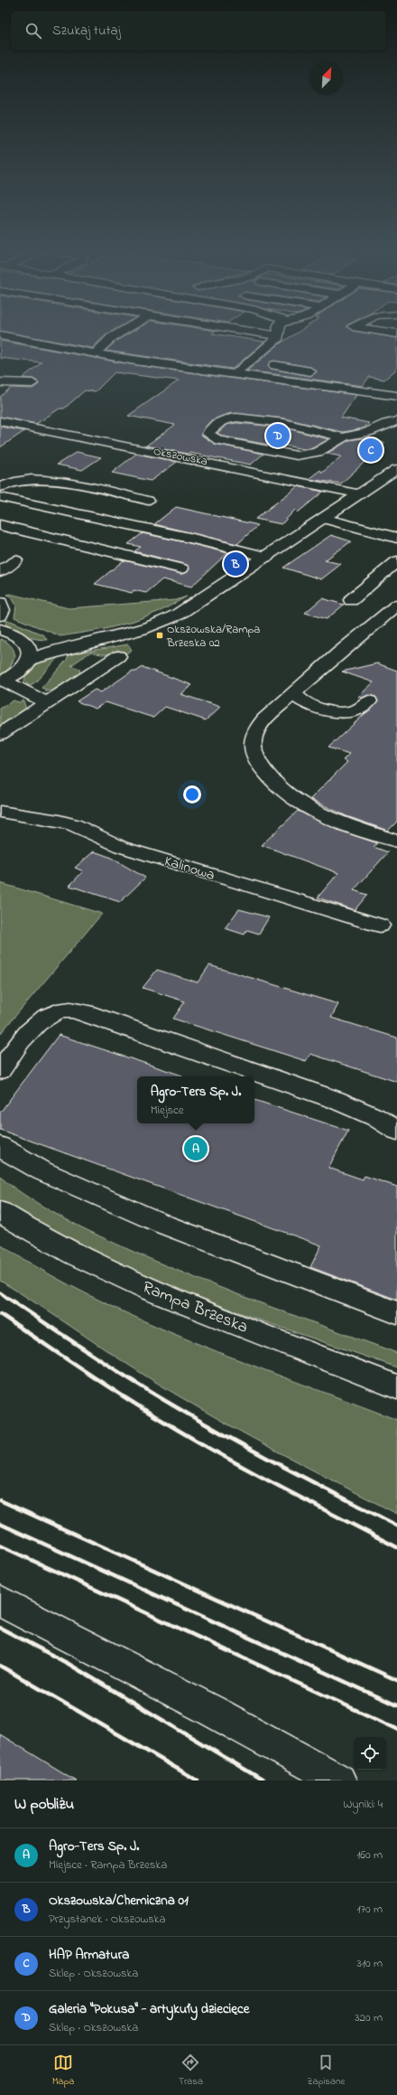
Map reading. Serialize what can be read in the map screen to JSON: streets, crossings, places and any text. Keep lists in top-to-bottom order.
{
  "streets": {
    "main road": ["Okszowska", "Kalinowa", "Rampa Brzeska"]
  },
  "places": {
    "transit": ["Okszowska/Rampa Brzeska 02"]
  },
  "north": "top right",
  "page": {
    "search": "Szukaj tutaj",
    "pins": [
      "D",
      "C",
      "B",
      "A"
    ],
    "popup": ["Agro-Ters Sp. J.", "Miejsce"],
    "heading": ["W pobliżu", "Wyniki: 4"],
    "list": [
      {
        "mark": "A",
        "name": "Agro-Ters Sp. J.",
        "note": "Miejsce · Rampa Brzeska",
        "value": "160 m"
      },
      {
        "mark": "B",
        "name": "Okszowska/Chemiczna 01",
        "note": "Przystanek · Okszowska",
        "value": "170 m"
      },
      {
        "mark": "C",
        "name": "HAP Armatura",
        "note": "Sklep · Okszowska",
        "value": "310 m"
      },
      {
        "mark": "D",
        "name": "Galeria \"Pokusa\" - artykuły dziecięce",
        "note": "Sklep · Okszowska",
        "value": "320 m"
      }
    ],
    "nav": ["Mapa", "Trasa", "Zapisane"]
  }
}
